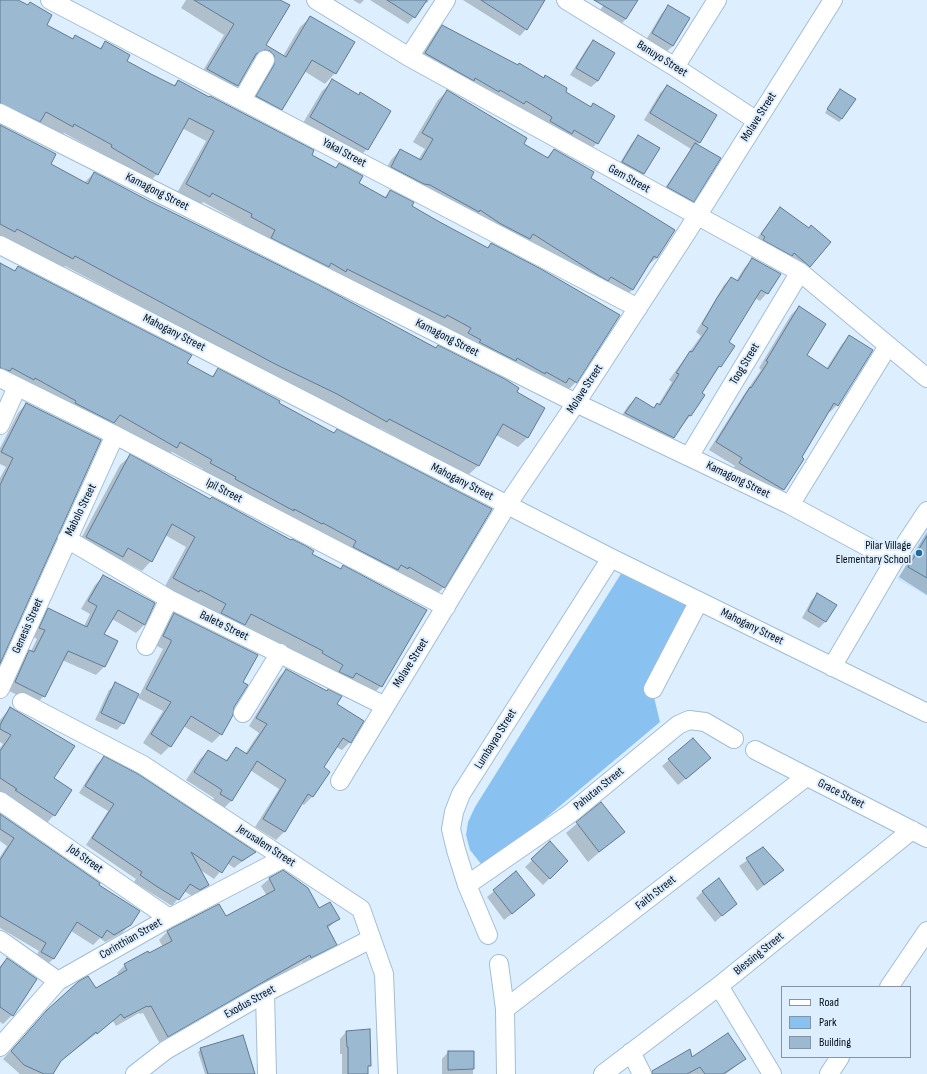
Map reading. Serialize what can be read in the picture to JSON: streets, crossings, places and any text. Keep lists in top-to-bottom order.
{
  "streets": {
    "street": [
      "Banuyo Street",
      "Molave Street",
      "Yakal Street",
      "Gem Street",
      "Kamagong Street",
      "Mahogany Street",
      "Toog Street",
      "Ipil Street",
      "Mabolo Street",
      "Genesis Street",
      "Balete Street",
      "Lumbayao Street",
      "Pahutan Street",
      "Grace Street",
      "Jerusalem Street",
      "Job Street",
      "Faith Street",
      "Corinthian Street",
      "Blessing Street",
      "Exodus Street"
    ]
  },
  "crossings": [
    ["Banuyo Street", "Molave Street"],
    ["Molave Street", "Yakal Street"],
    ["Molave Street", "Gem Street"],
    ["Molave Street", "Kamagong Street"],
    ["Molave Street", "Mahogany Street"],
    ["Molave Street", "Ipil Street"],
    ["Molave Street", "Balete Street"],
    ["Gem Street", "Toog Street"],
    ["Kamagong Street", "Toog Street"],
    ["Mahogany Street", "Lumbayao Street"],
    ["Ipil Street", "Mabolo Street"],
    ["Mabolo Street", "Genesis Street"],
    ["Mabolo Street", "Balete Street"],
    ["Lumbayao Street", "Pahutan Street"],
    ["Grace Street", "Faith Street"],
    ["Grace Street", "Blessing Street"],
    ["Jerusalem Street", "Corinthian Street"],
    ["Jerusalem Street", "Exodus Street"],
    ["Job Street", "Corinthian Street"]
  ],
  "places": ["Pilar Village Elementary School"],
  "legend": ["Road", "Park", "Building"]
}
